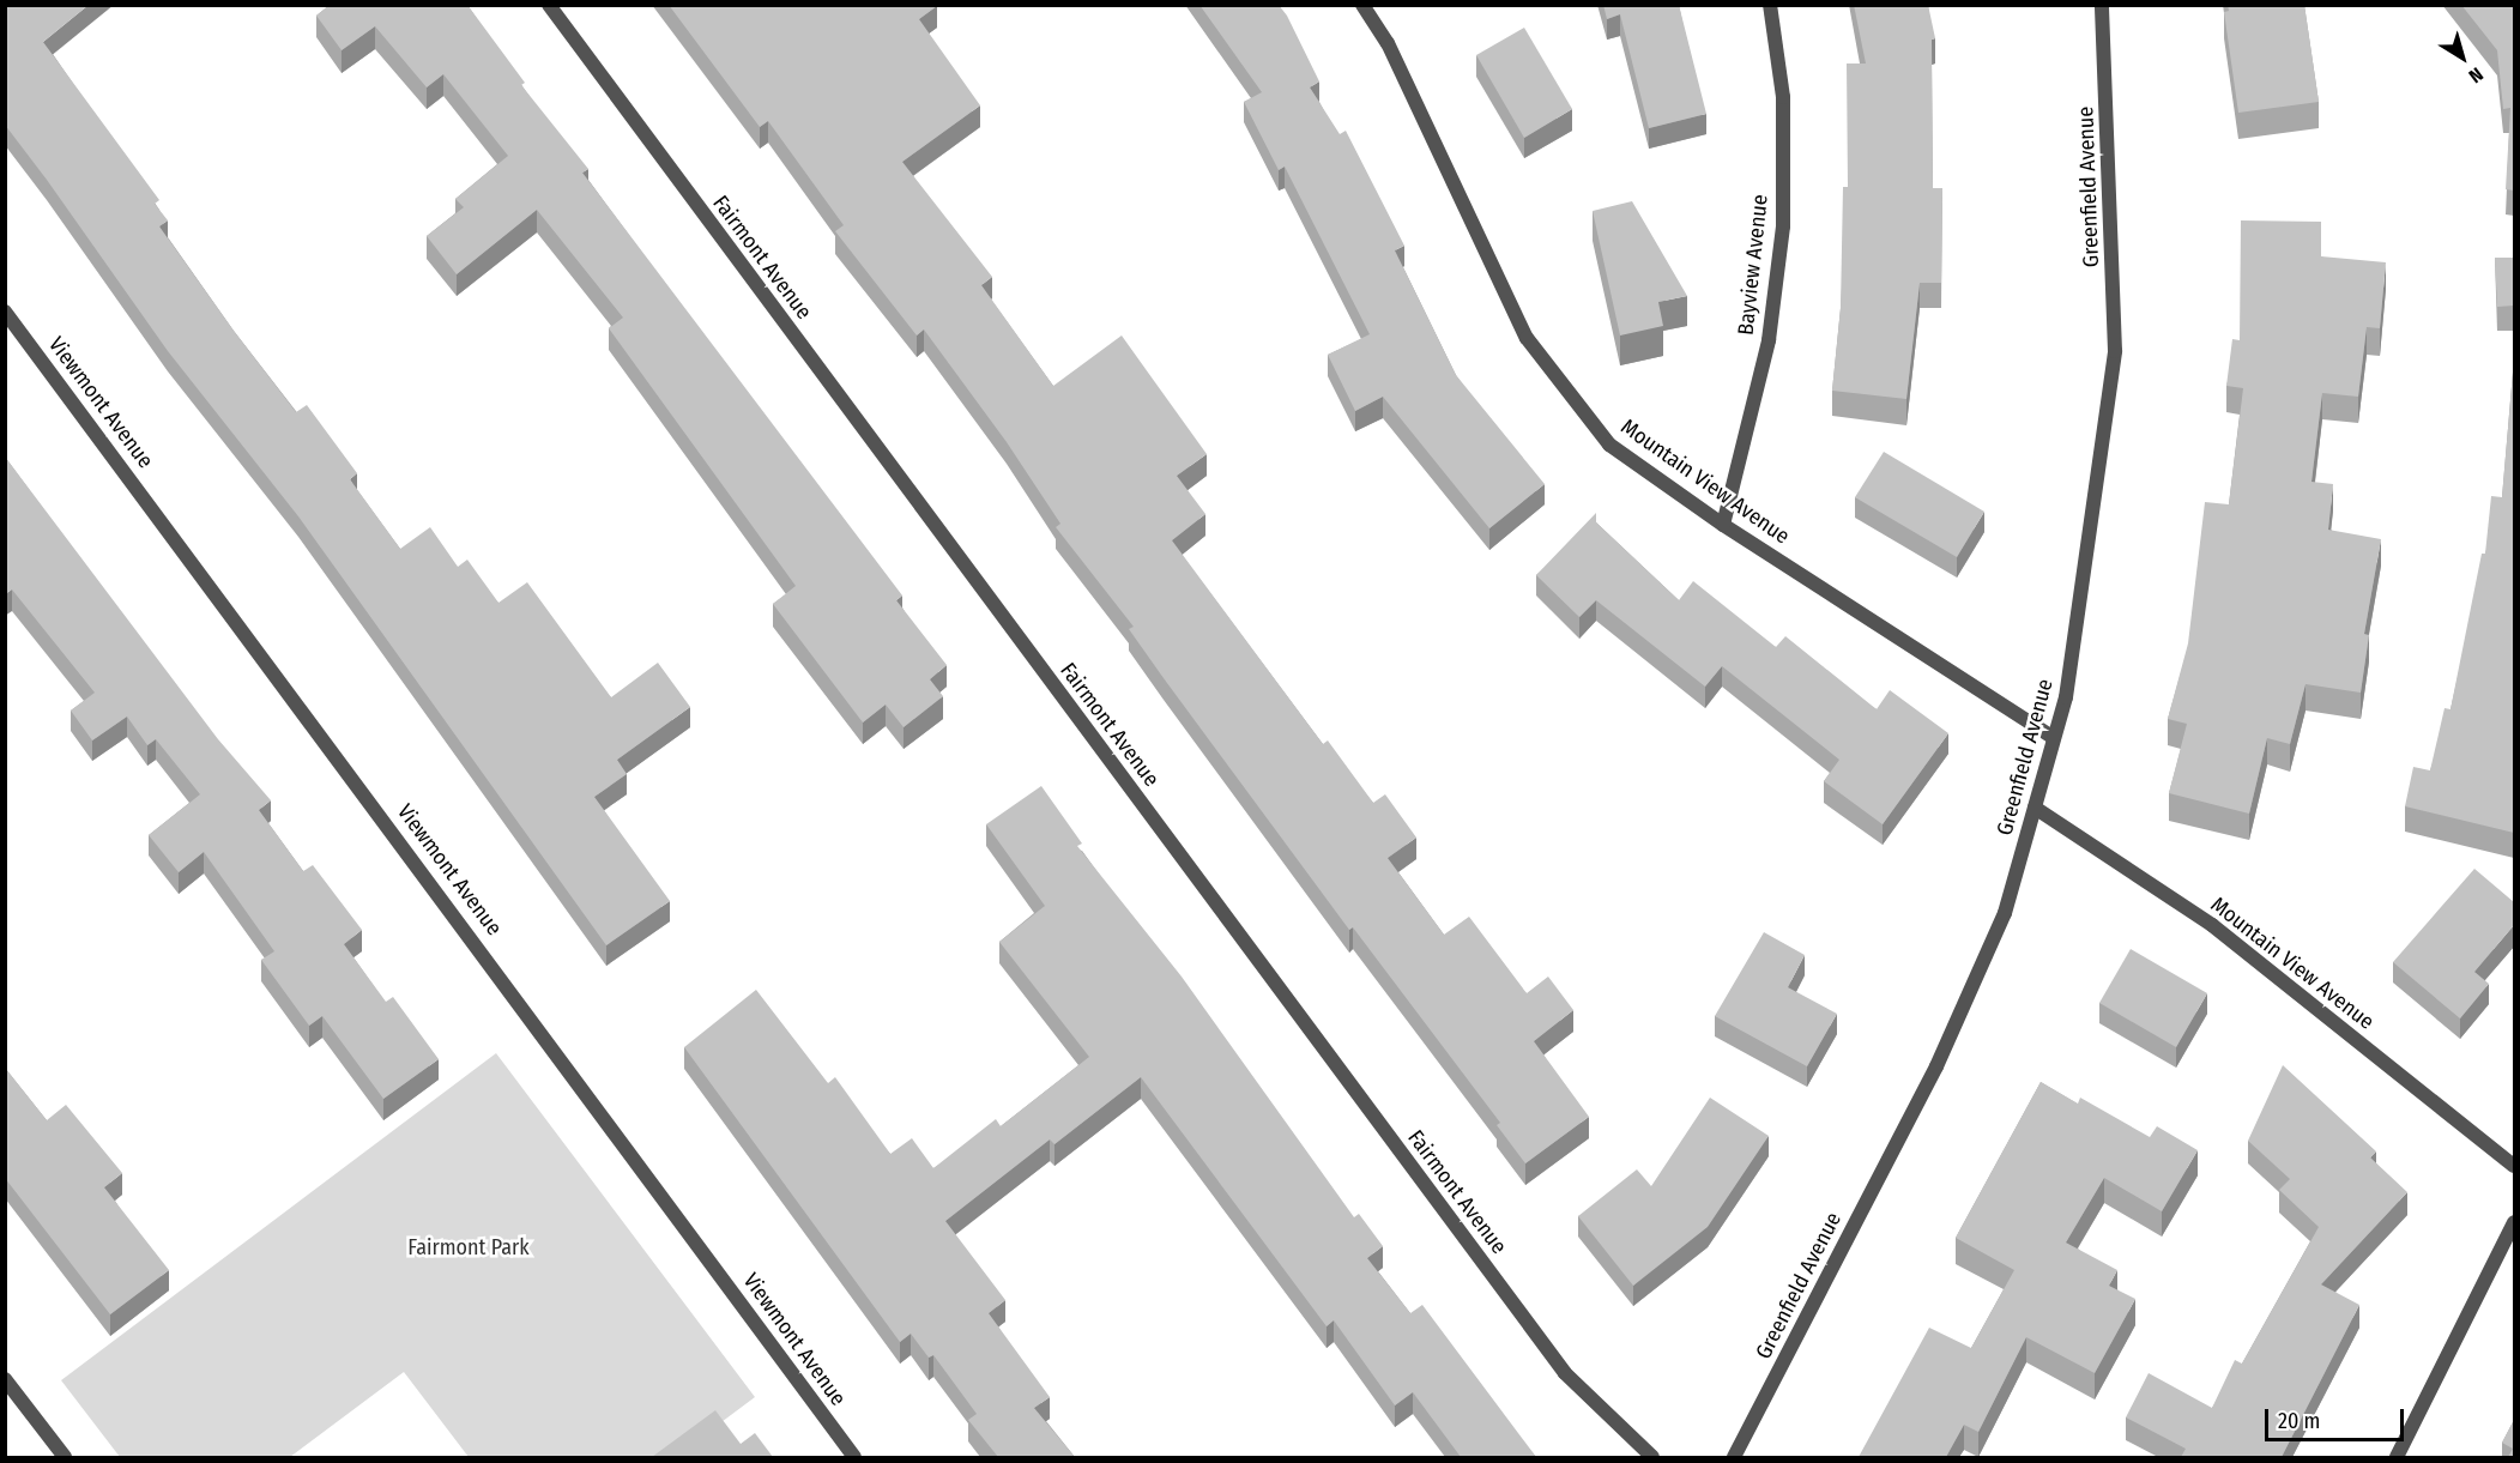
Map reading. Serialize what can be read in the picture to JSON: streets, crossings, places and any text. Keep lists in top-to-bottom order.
{
  "streets": {
    "street": [
      "Greenfield Avenue",
      "Fairmont Avenue",
      "Bayview Avenue",
      "Viewmont Avenue",
      "Mountain View Avenue"
    ]
  },
  "crossings": [
    ["Greenfield Avenue", "Mountain View Avenue"],
    ["Bayview Avenue", "Mountain View Avenue"]
  ],
  "parks": ["Fairmont Park"],
  "scale_bar": "20 m",
  "north": "bottom right"
}
